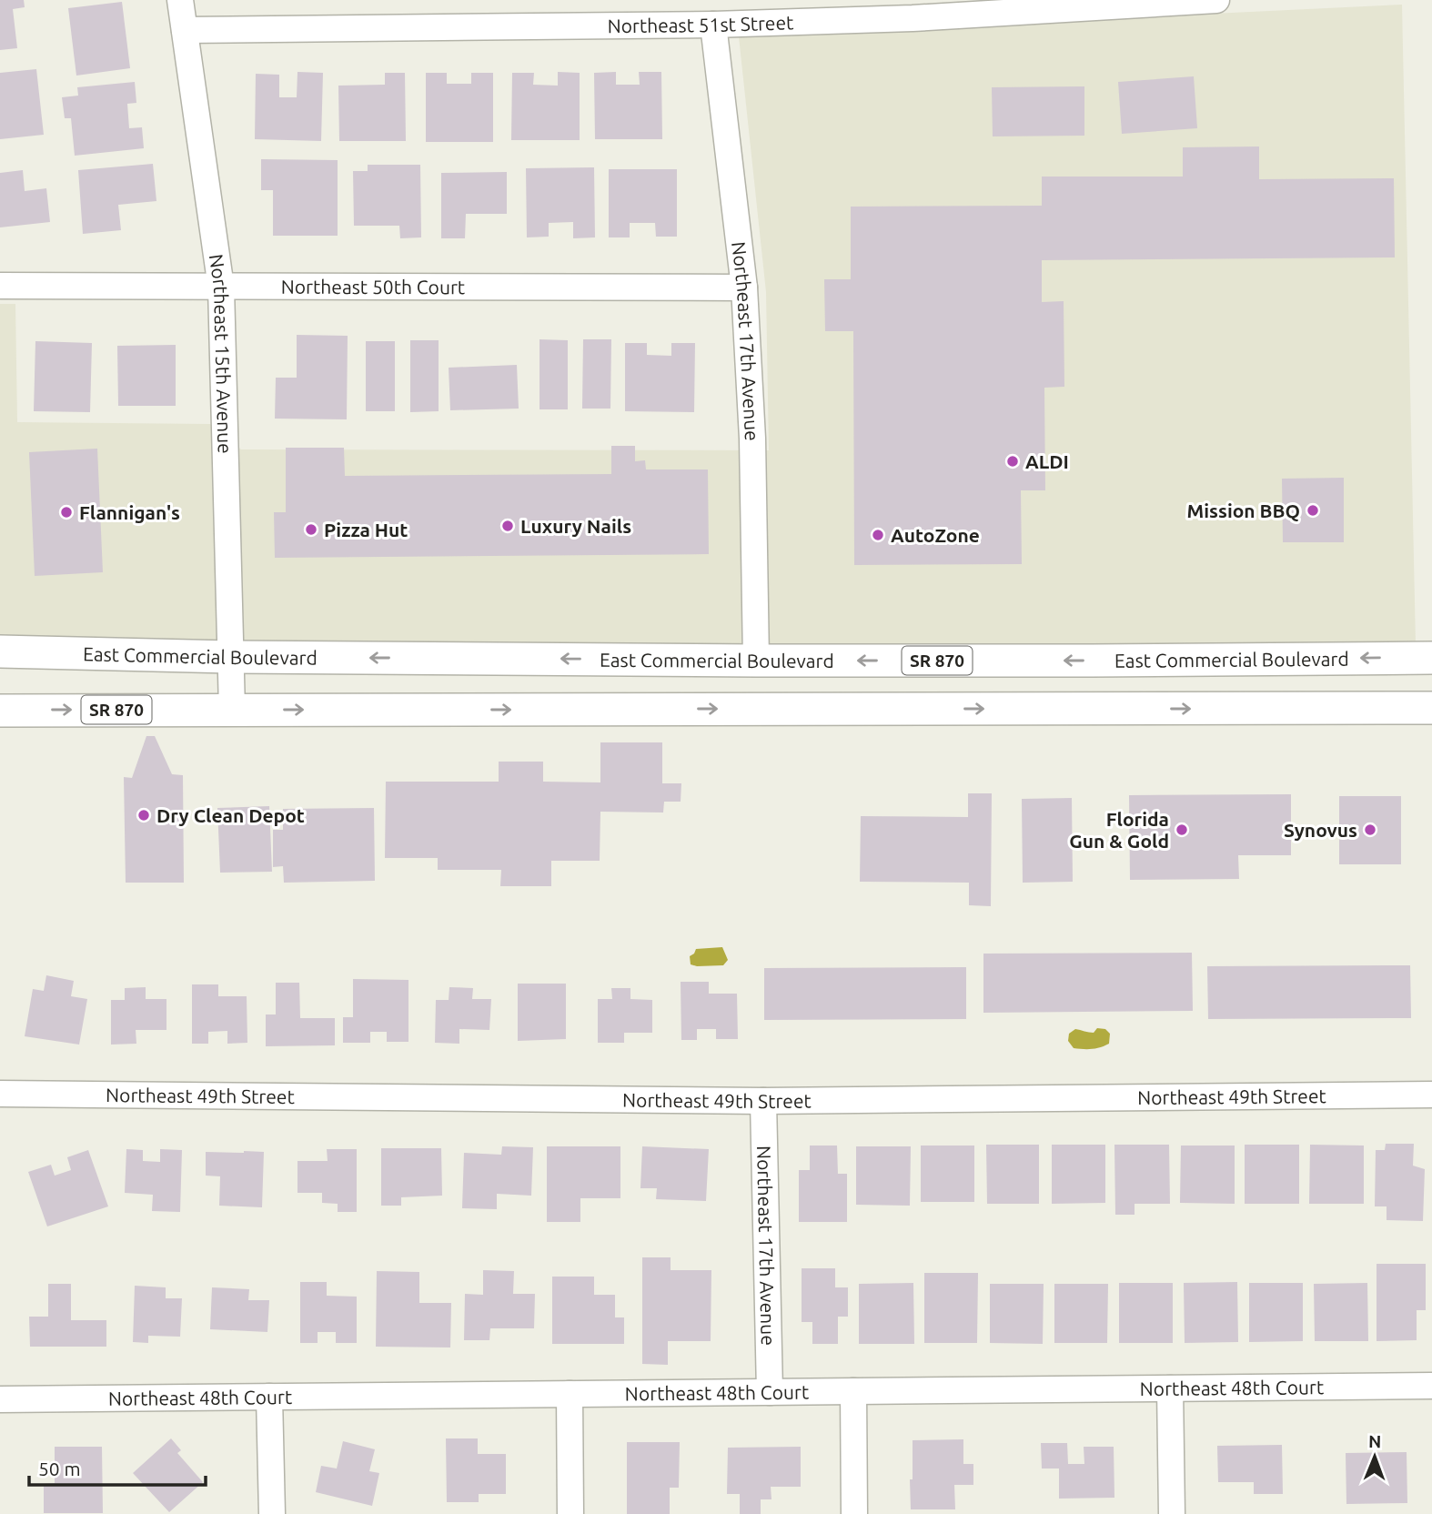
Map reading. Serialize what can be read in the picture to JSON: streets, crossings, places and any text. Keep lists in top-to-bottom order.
{
  "streets": {
    "main road": ["East Commercial Boulevard", "SR 870"],
    "street": [
      "Northeast 51st Street",
      "Northeast 50th Court",
      "Northeast 17th Avenue",
      "Northeast 15th Avenue",
      "Northeast 49th Street",
      "Northeast 48th Court"
    ]
  },
  "crossings": [
    ["Northeast 51st Street", "Northeast 17th Avenue"],
    ["Northeast 51st Street", "Northeast 15th Avenue"],
    ["Northeast 50th Court", "Northeast 17th Avenue"],
    ["Northeast 50th Court", "Northeast 15th Avenue"],
    ["Northeast 17th Avenue", "East Commercial Boulevard"],
    ["Northeast 17th Avenue", "Northeast 49th Street"],
    ["Northeast 17th Avenue", "Northeast 48th Court"],
    ["Northeast 15th Avenue", "East Commercial Boulevard"],
    ["Northeast 15th Avenue", "SR 870"]
  ],
  "places": [
    "ALDI",
    "Mission BBQ",
    "Flannigan's",
    "Luxury Nails",
    "Pizza Hut",
    "AutoZone",
    "Dry Clean Depot",
    "Florida Gun & Gold",
    "Synovus"
  ],
  "scale_bar": "50 m",
  "north": "top"
}
